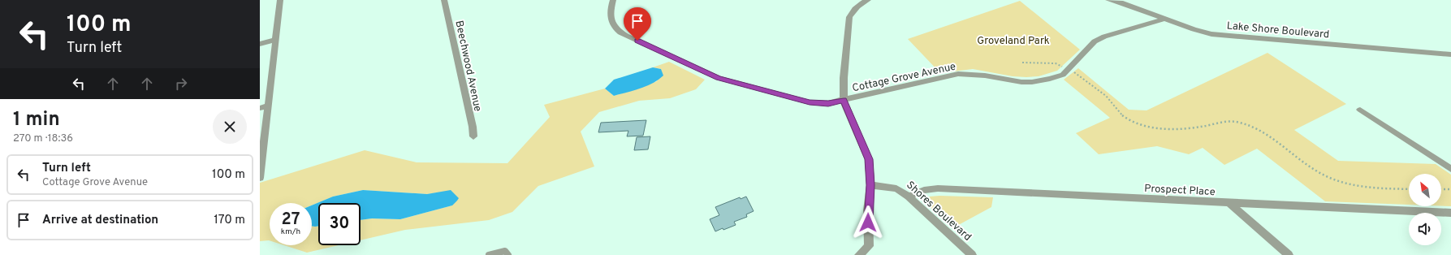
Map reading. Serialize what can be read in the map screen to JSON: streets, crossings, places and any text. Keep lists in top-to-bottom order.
{
  "streets": {
    "street": [
      "Lake Shore Boulevard",
      "Beechwood Avenue",
      "Cottage Grove Avenue",
      "Prospect Place",
      "Shores Boulevard"
    ]
  },
  "crossings": [
    ["Lake Shore Boulevard", "Cottage Grove Avenue"],
    ["Prospect Place", "Shores Boulevard"]
  ],
  "parks": ["Groveland Park"],
  "north": "top left",
  "page": {
    "turn": ["100 m", "Turn left"],
    "heading": ["1 min", "270 m · 18:36"],
    "list": [
      {
        "name": "Turn left",
        "note": "Cottage Grove Avenue",
        "value": "100 m"
      },
      {
        "name": "Arrive at destination",
        "value": "170 m"
      }
    ],
    "speed": "27 km/h",
    "limit": "30"
  }
}
